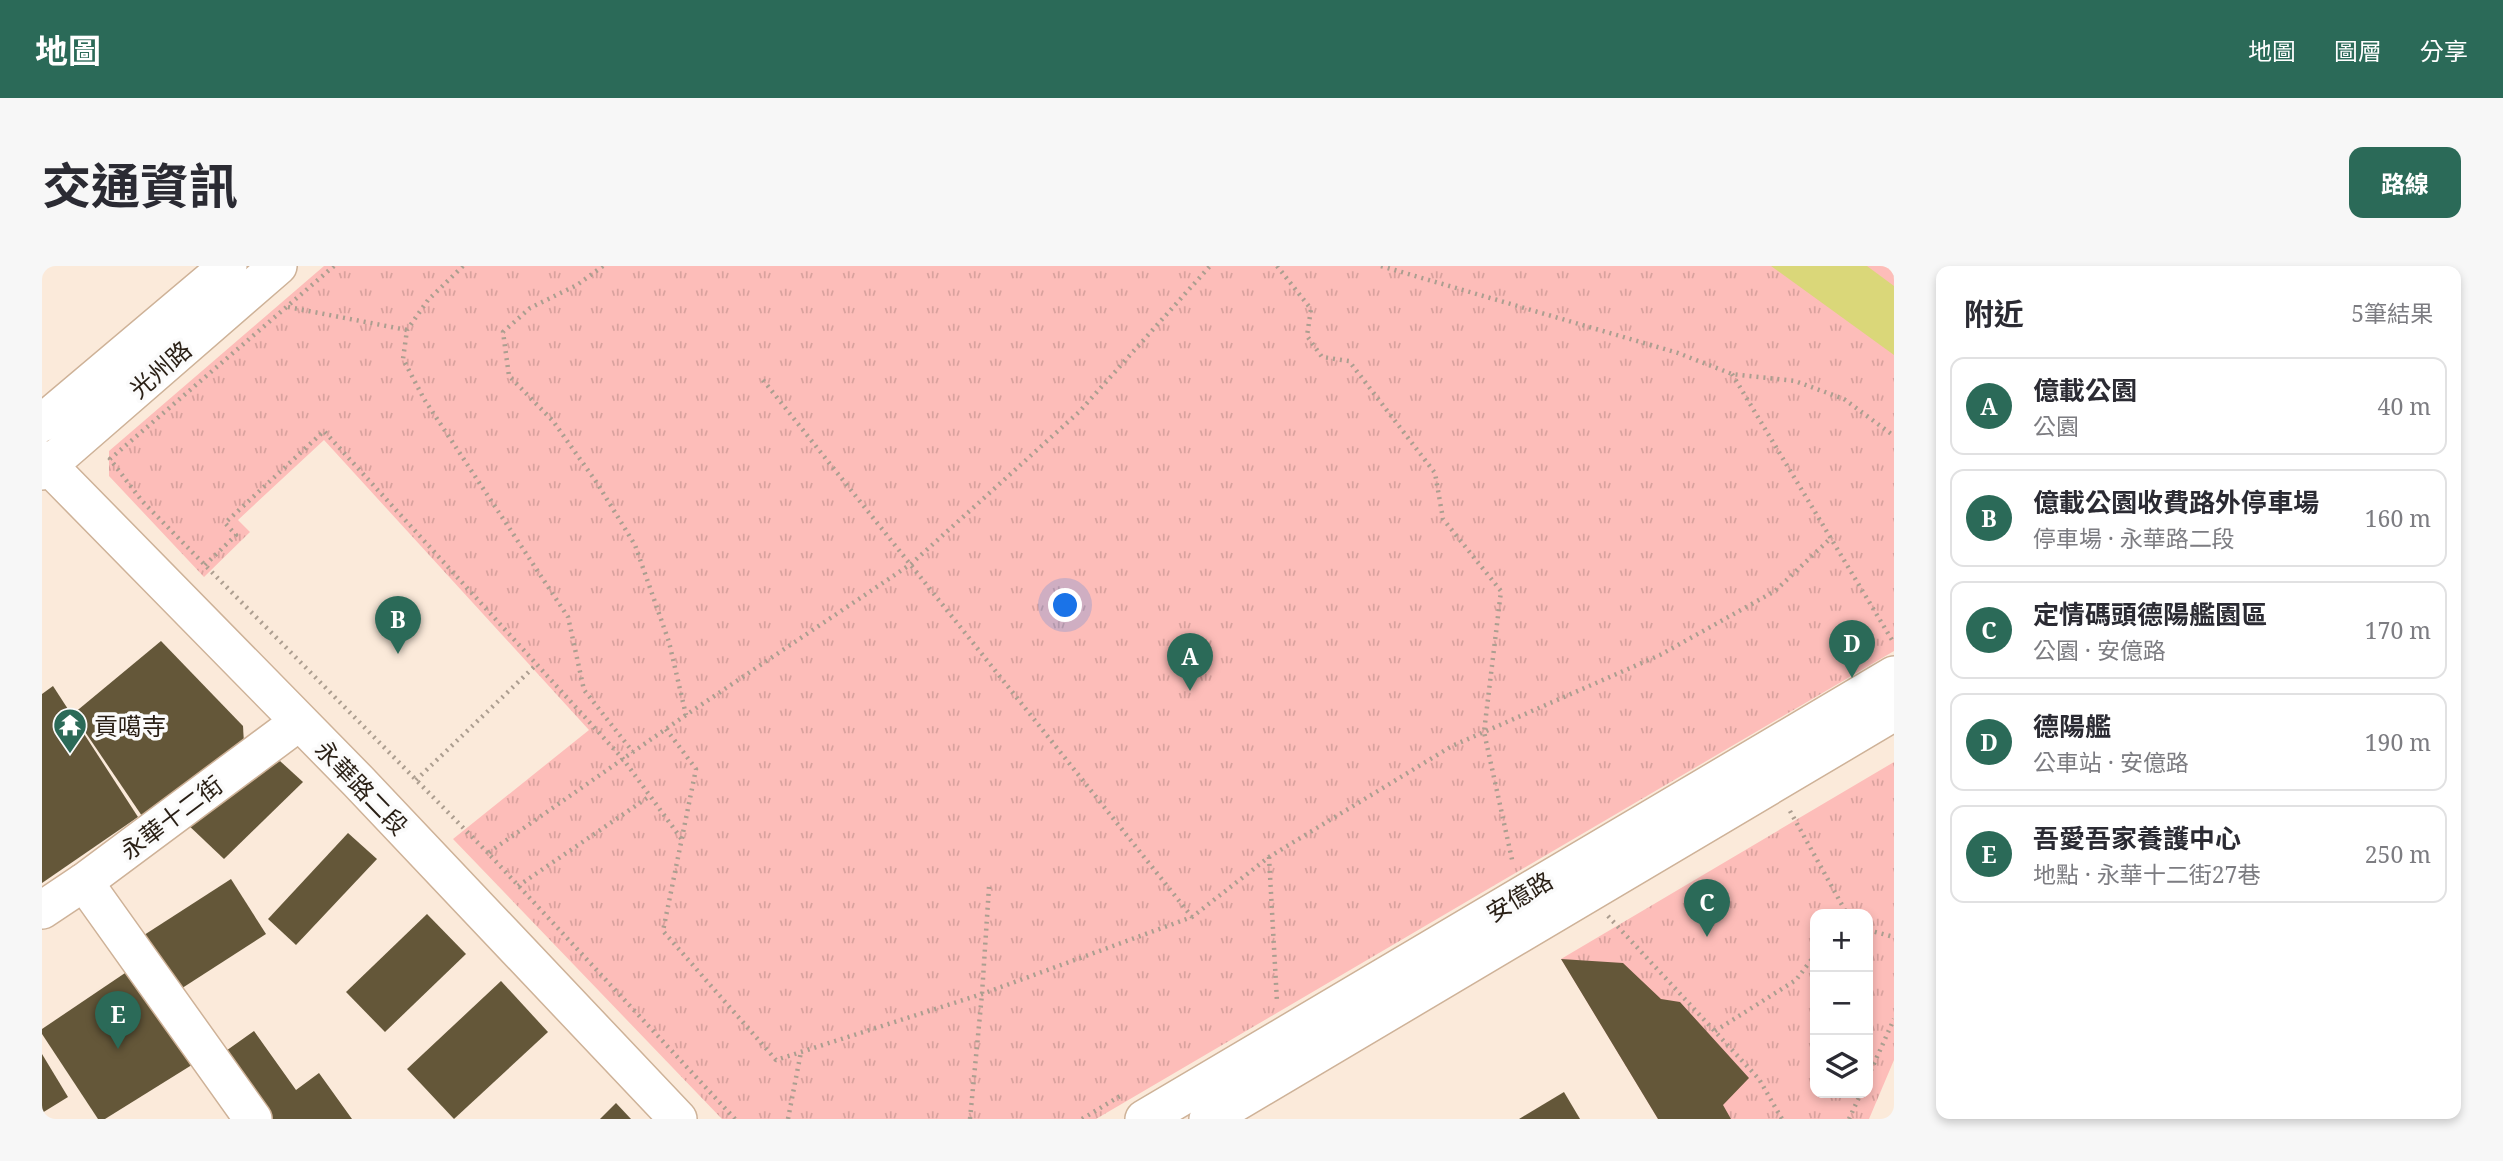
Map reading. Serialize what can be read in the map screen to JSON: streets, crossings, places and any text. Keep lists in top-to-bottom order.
{
  "streets": {
    "street": [
      "光州路",
      "永華路二段",
      "永華十二街",
      "安億路"
    ]
  },
  "crossings": [
    ["光州路", "永華路二段"],
    ["永華路二段", "永華十二街"]
  ],
  "places": {
    "temple": ["貢噶寺"]
  },
  "page": {
    "header": "地圖",
    "nav": ["地圖", "圖層", "分享"],
    "title": "交通資訊",
    "buttons": "路線",
    "heading": ["附近", "5筆結果"],
    "list": [
      {
        "mark": "A",
        "name": "億載公園",
        "note": "公園",
        "value": "40 m"
      },
      {
        "mark": "B",
        "name": "億載公園收費路外停車場",
        "note": "停車場 · 永華路二段",
        "value": "160 m"
      },
      {
        "mark": "C",
        "name": "定情碼頭德陽艦園區",
        "note": "公園 · 安億路",
        "value": "170 m"
      },
      {
        "mark": "D",
        "name": "德陽艦",
        "note": "公車站 · 安億路",
        "value": "190 m"
      },
      {
        "mark": "E",
        "name": "吾愛吾家養護中心",
        "note": "地點 · 永華十二街27巷",
        "value": "250 m"
      }
    ],
    "pins": [
      "B",
      "D",
      "A",
      "C",
      "E"
    ],
    "map_buttons": ["+", "−"]
  }
}
